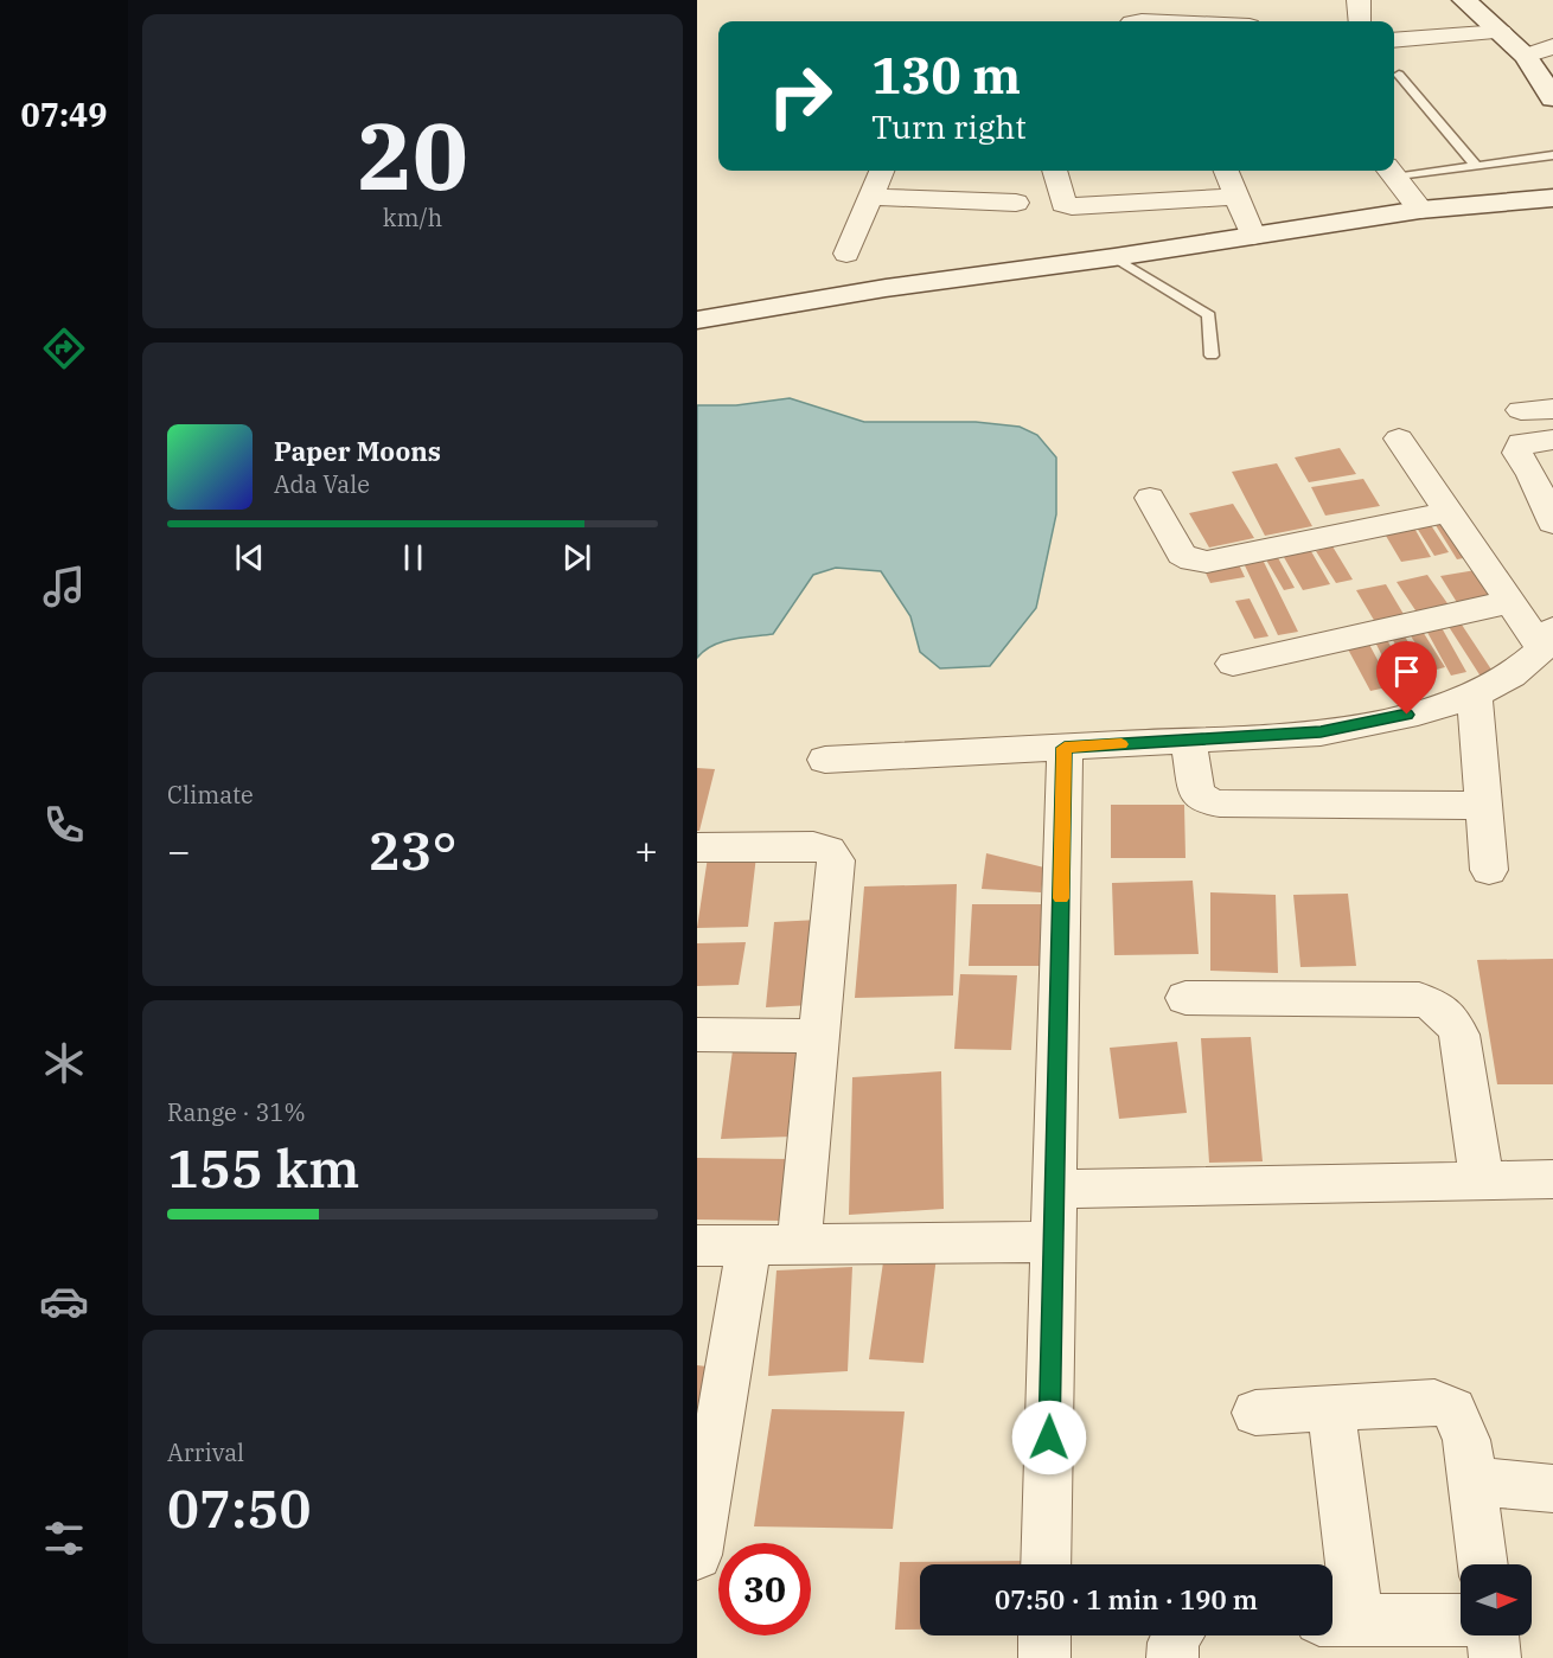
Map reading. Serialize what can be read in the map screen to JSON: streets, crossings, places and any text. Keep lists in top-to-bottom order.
{
  "north": "right",
  "page": {
    "tabs": "07:49",
    "tile": [
      ["20", "km/h"],
      "Climate",
      ["Range · 31%", "155 km"],
      ["Arrival", "07:50"]
    ],
    "turn": ["130 m", "Turn right"],
    "song": ["Paper Moons", "Ada Vale"],
    "heat": ["−", "23°", "+"],
    "limit": "30",
    "trip": "07:50 · 1 min · 190 m"
  }
}
